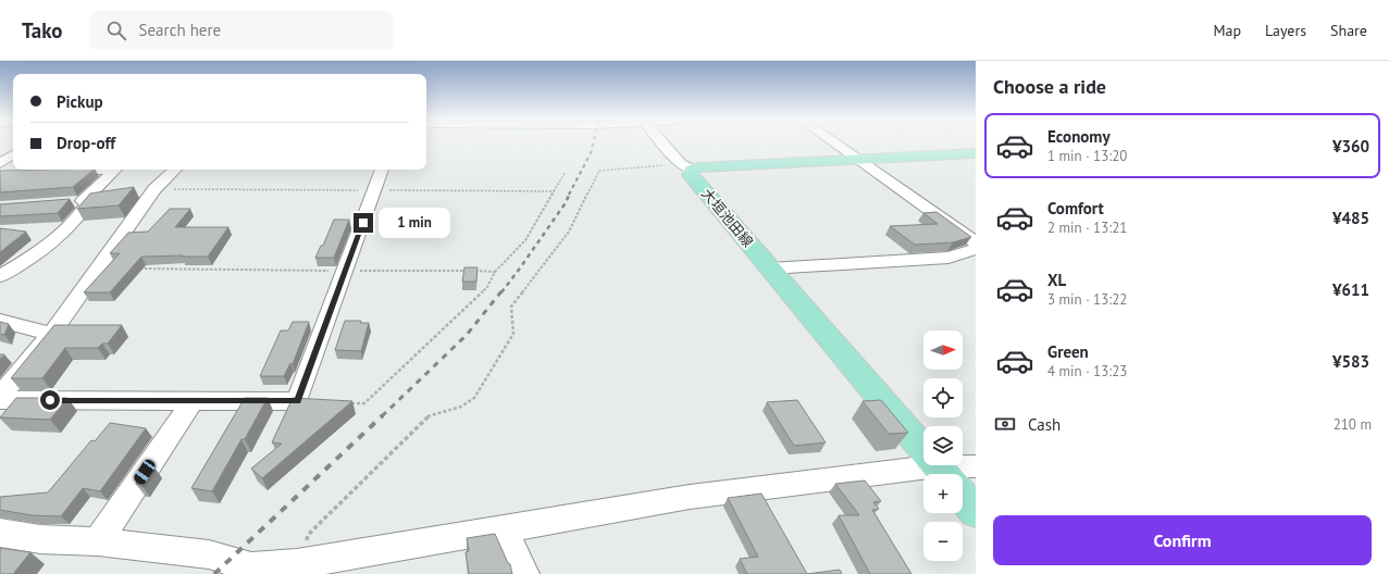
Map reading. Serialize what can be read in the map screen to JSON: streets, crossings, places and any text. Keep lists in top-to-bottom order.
{
  "streets": {
    "main road": ["大垣池田線"]
  },
  "north": "right",
  "page": {
    "header": "Tako",
    "search": "Search here",
    "nav": ["Map", "Layers", "Share"],
    "heading": "Choose a ride",
    "banner": ["Pickup", "Drop-off"],
    "list": [
      {
        "name": "Economy",
        "note": "1 min · 13:20",
        "value": "¥360"
      },
      {
        "name": "Comfort",
        "note": "2 min · 13:21",
        "value": "¥485"
      },
      {
        "name": "XL",
        "note": "3 min · 13:22",
        "value": "¥611"
      },
      {
        "name": "Green",
        "note": "4 min · 13:23",
        "value": "¥583"
      }
    ],
    "bubble": "1 min",
    "map_buttons": ["+", "−"],
    "pay": ["Cash", "210 m"],
    "buttons": "Confirm"
  }
}
